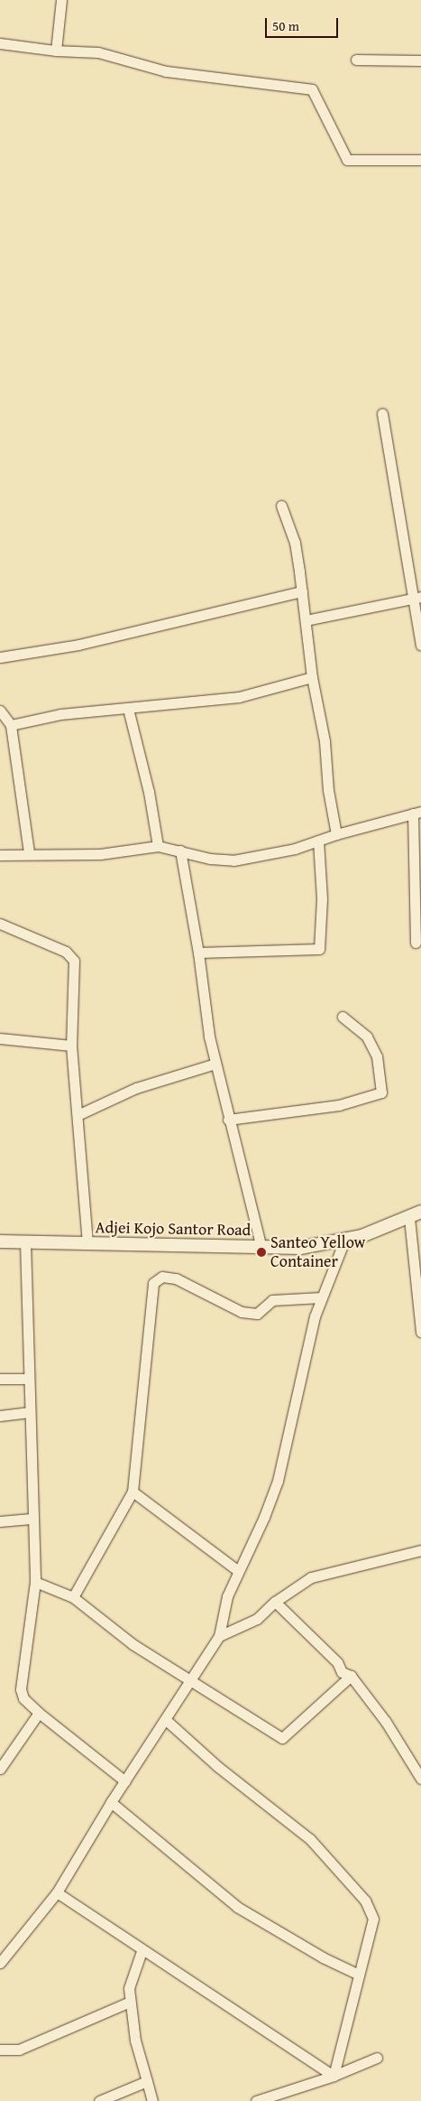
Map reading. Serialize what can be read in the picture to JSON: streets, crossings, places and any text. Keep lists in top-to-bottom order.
{
  "streets": {
    "street": ["Adjei Kojo Santor Road"]
  },
  "places": ["Santeo Yellow Container"],
  "scale_bar": "50 m"
}
